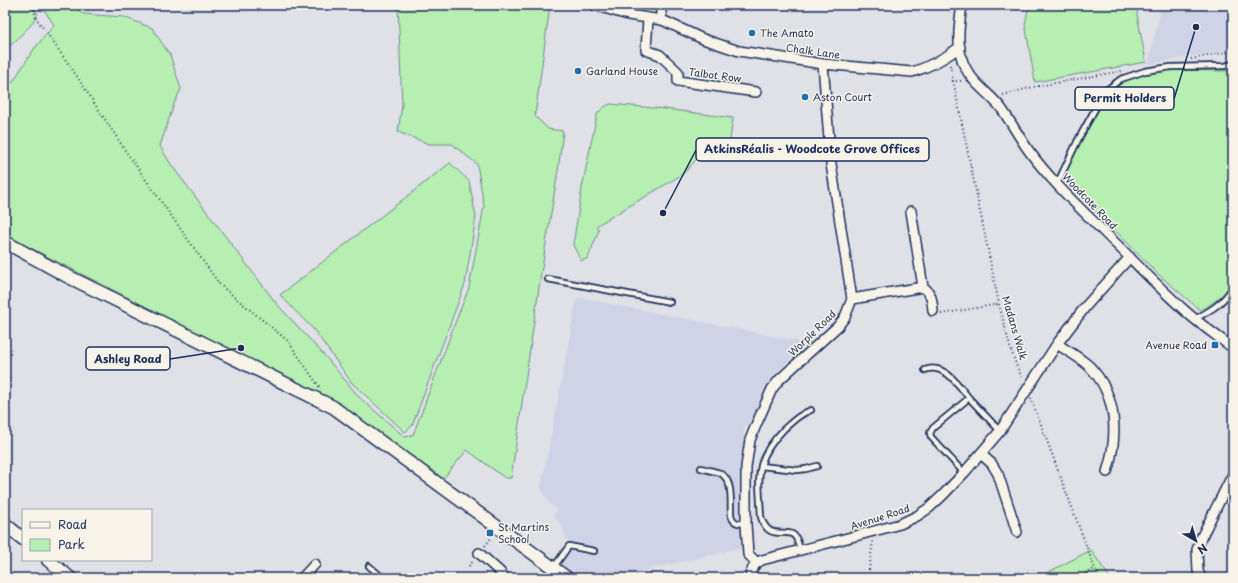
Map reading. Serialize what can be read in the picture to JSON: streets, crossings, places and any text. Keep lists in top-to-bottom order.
{
  "streets": {
    "street": [
      "Chalk Lane",
      "Talbot Row",
      "Woodcote Road",
      "Worple Road",
      "Avenue Road"
    ],
    "path": ["Madans Walk"]
  },
  "crossings": [
    ["Chalk Lane", "Talbot Row"],
    ["Chalk Lane", "Woodcote Road"],
    ["Chalk Lane", "Worple Road"],
    ["Woodcote Road", "Avenue Road"],
    ["Madans Walk", "Avenue Road"],
    ["Worple Road", "Avenue Road"]
  ],
  "places": {
    "other": [
      "Permit Holders",
      "The Amato",
      "Garland House",
      "Aston Court",
      "AtkinsRéalis - Woodcote Grove Offices",
      "Ashley Road"
    ],
    "transit": ["Avenue Road", "St Martins School"]
  },
  "legend": ["Road", "Park"],
  "north": "bottom right"
}
